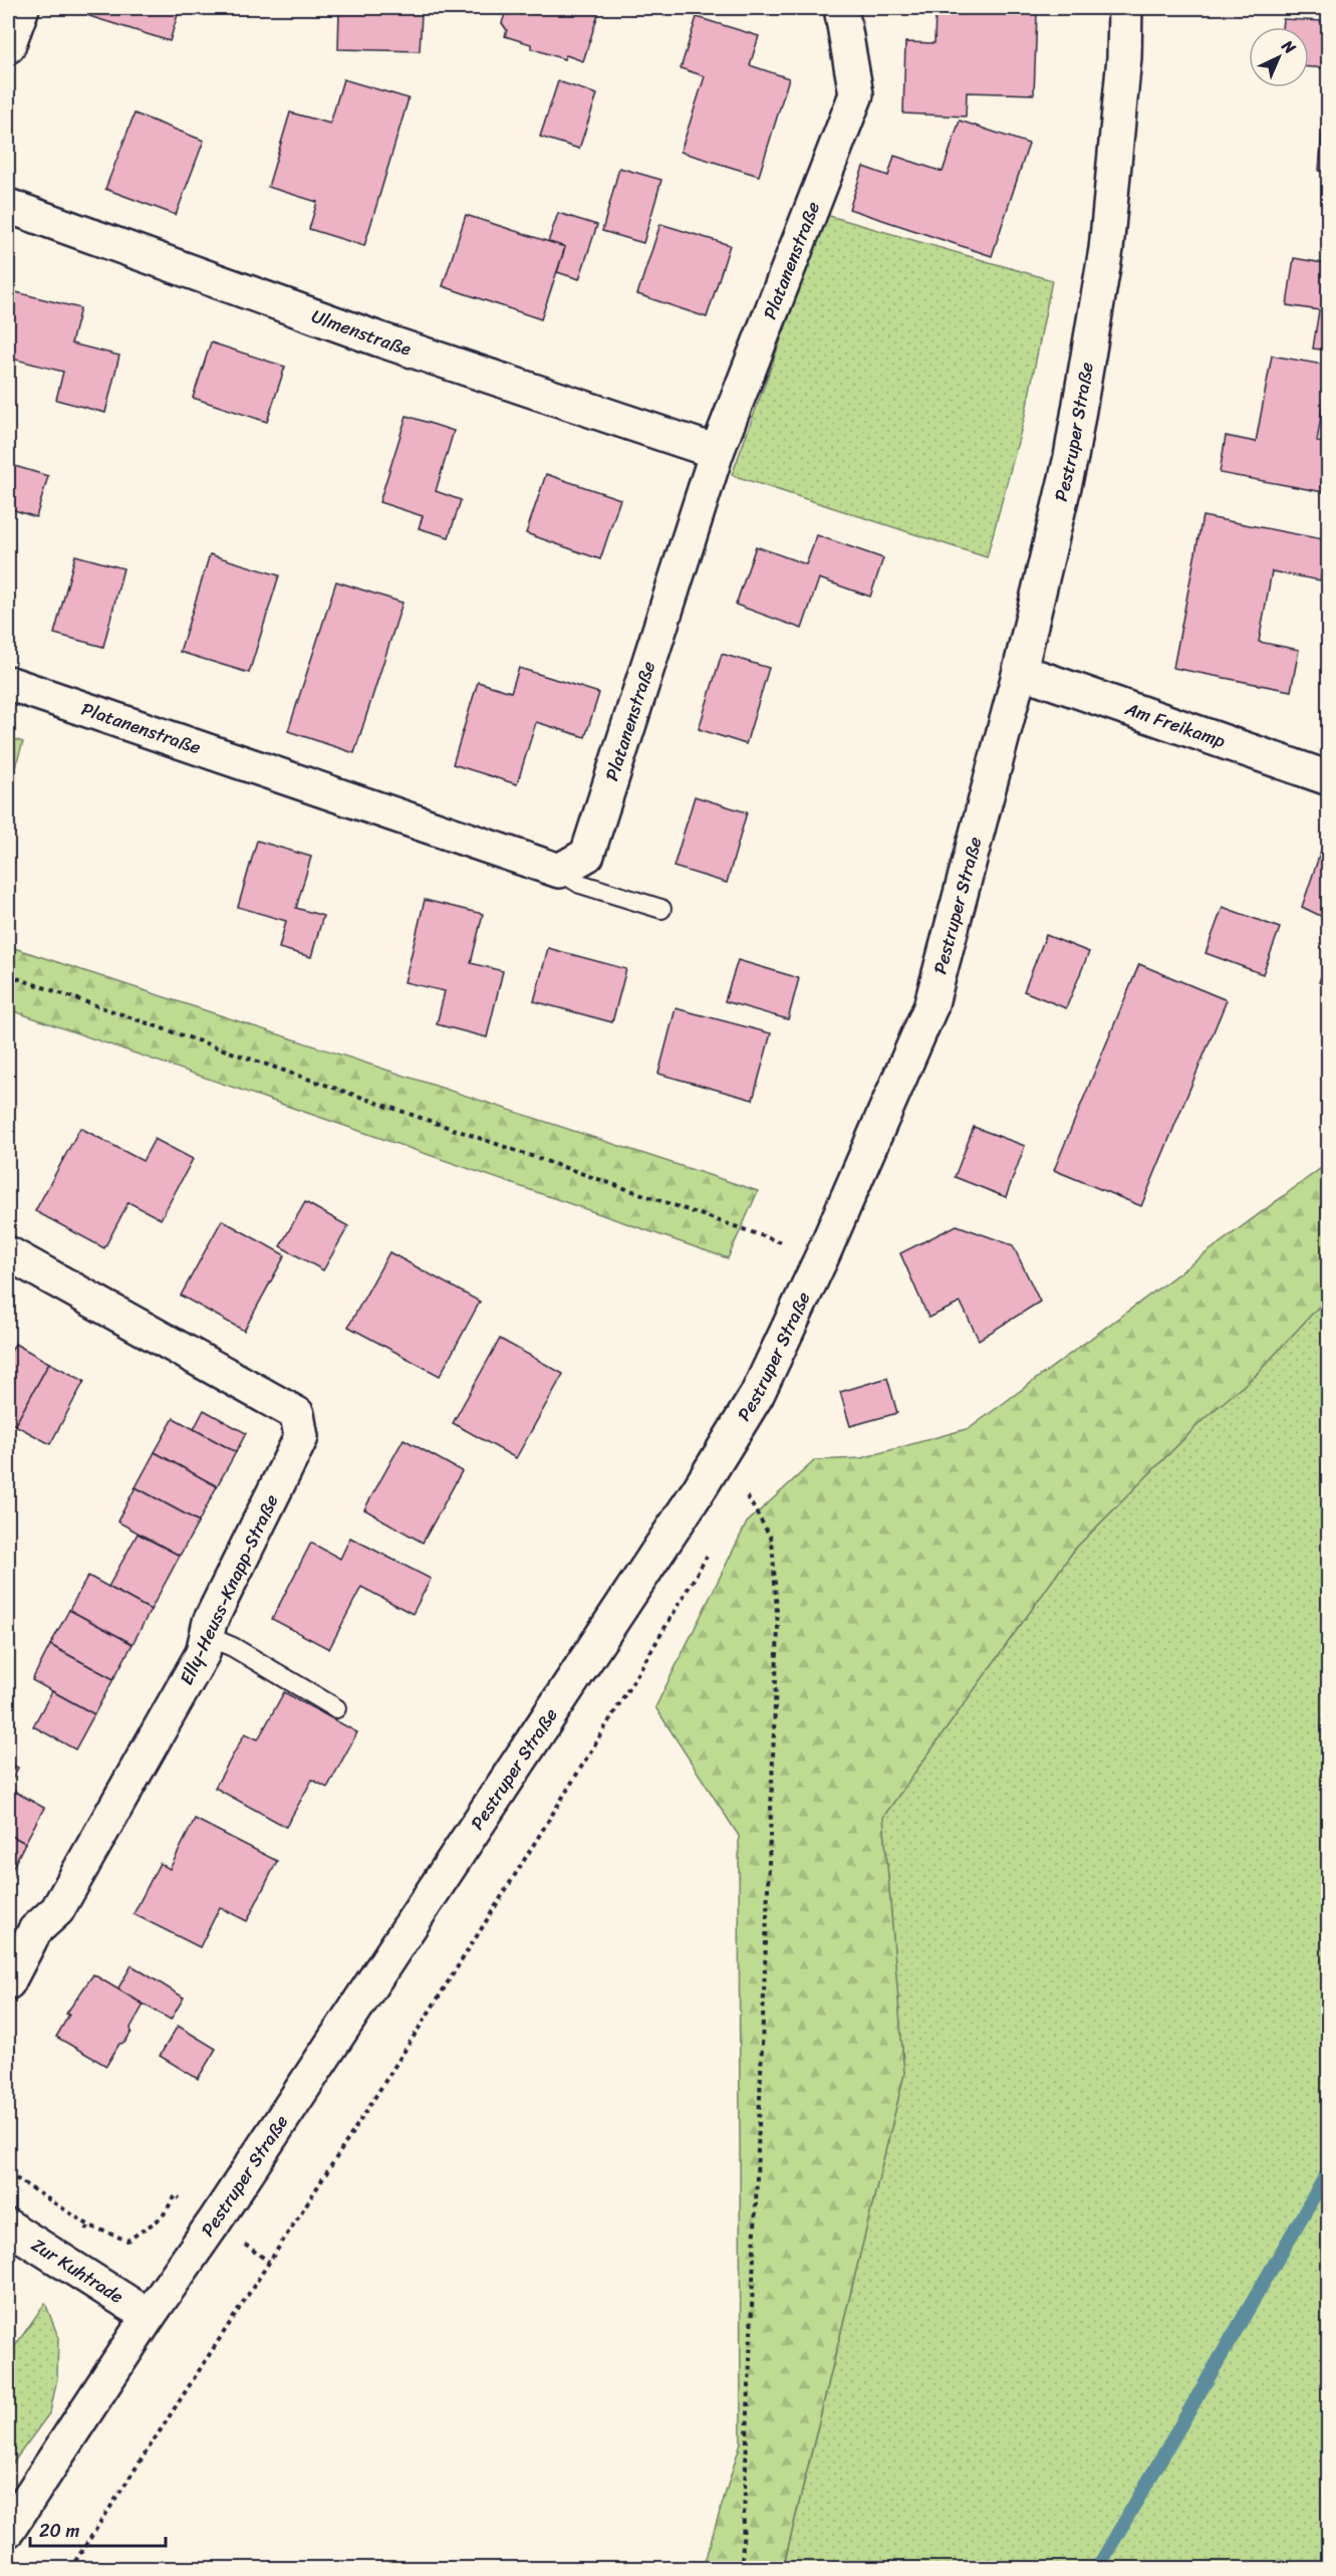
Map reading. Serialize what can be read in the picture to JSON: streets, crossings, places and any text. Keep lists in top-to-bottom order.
{
  "streets": {
    "street": [
      "Platanenstraße",
      "Ulmenstraße",
      "Pestruper Straße",
      "Am Freikamp",
      "Elly-Heuss-Knapp-Straße",
      "Zur Kuhtrade"
    ]
  },
  "crossings": [
    ["Platanenstraße", "Ulmenstraße"],
    ["Pestruper Straße", "Am Freikamp"],
    ["Pestruper Straße", "Zur Kuhtrade"]
  ],
  "scale_bar": "20 m",
  "north": "top right"
}
